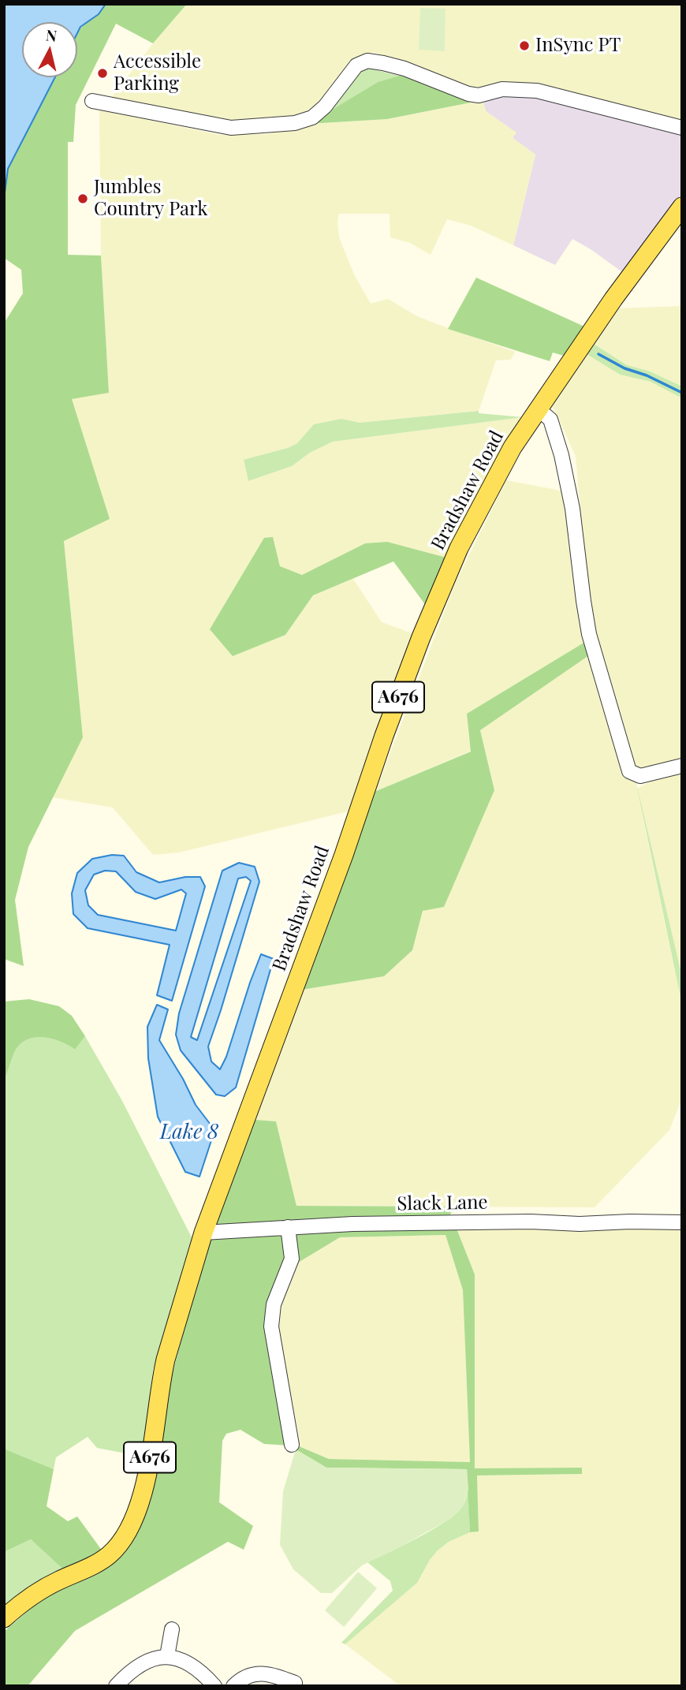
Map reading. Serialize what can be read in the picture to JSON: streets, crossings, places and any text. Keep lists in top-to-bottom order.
{
  "streets": {
    "main road": ["Bradshaw Road", "A676"],
    "street": ["Slack Lane"]
  },
  "crossings": [
    ["Bradshaw Road", "Slack Lane"]
  ],
  "water": ["Lake 8"],
  "places": ["InSync PT", "Accessible Parking", "Jumbles Country Park"],
  "north": "top"
}
